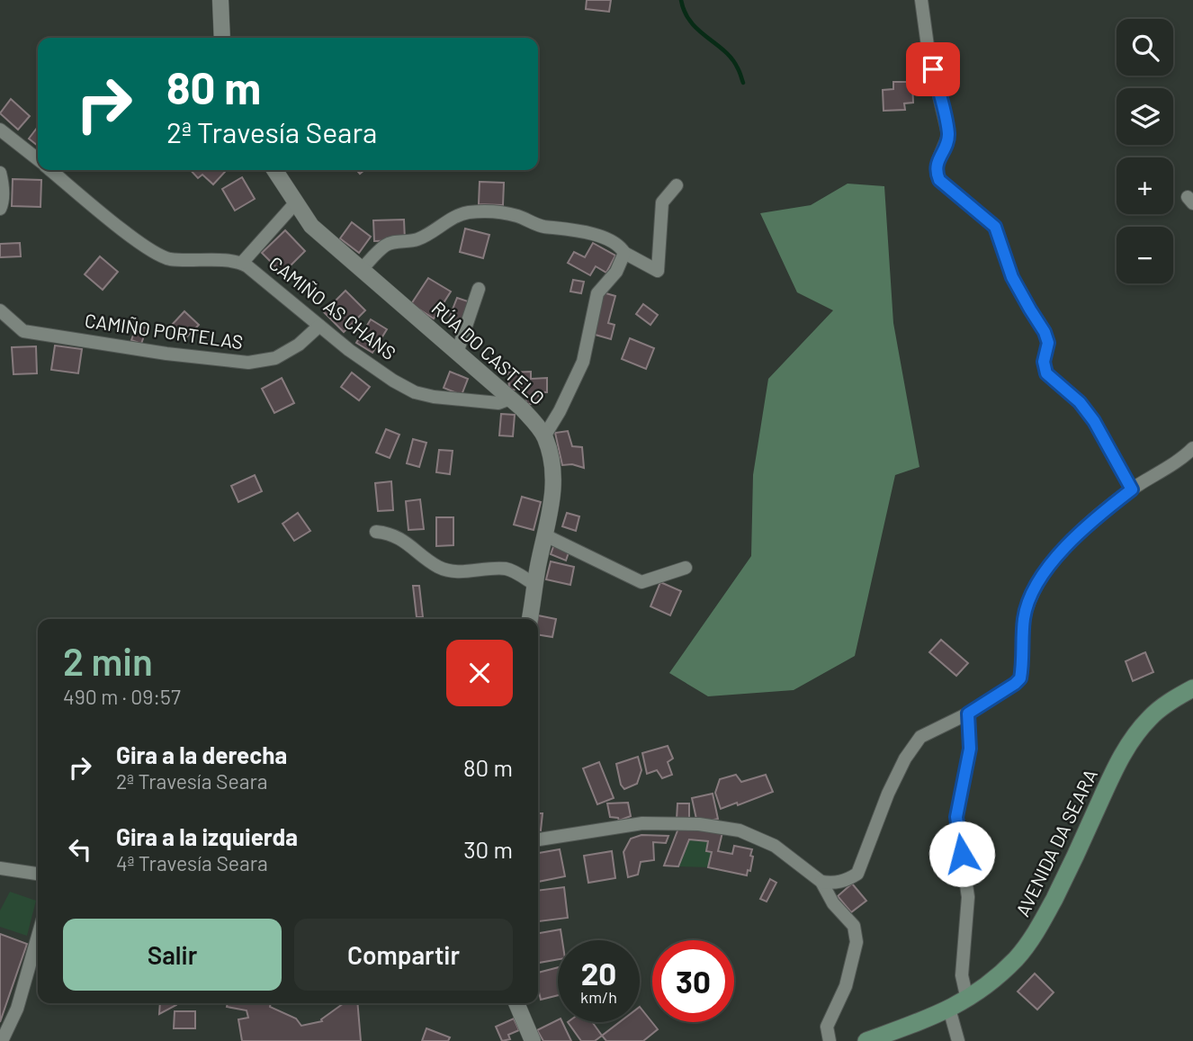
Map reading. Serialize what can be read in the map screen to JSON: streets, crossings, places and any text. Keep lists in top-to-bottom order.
{
  "streets": {
    "main road": ["AVENIDA DA SEARA"],
    "street": ["CAMIÑO AS CHANS", "CAMIÑO PORTELAS", "RÚA DO CASTELO"]
  },
  "crossings": [
    ["CAMIÑO AS CHANS", "CAMIÑO PORTELAS"],
    ["CAMIÑO AS CHANS", "RÚA DO CASTELO"]
  ],
  "page": {
    "map_buttons": ["+", "−"],
    "turn": ["80 m", "2ª Travesía Seara"],
    "heading": ["2 min", "490 m · 09:57"],
    "list": [
      {
        "name": "Gira a la derecha",
        "note": "2ª Travesía Seara",
        "value": "80 m"
      },
      {
        "name": "Gira a la izquierda",
        "note": "4ª Travesía Seara",
        "value": "30 m"
      }
    ],
    "buttons": ["Salir", "Compartir"],
    "speed": "20 km/h",
    "limit": "30"
  }
}
